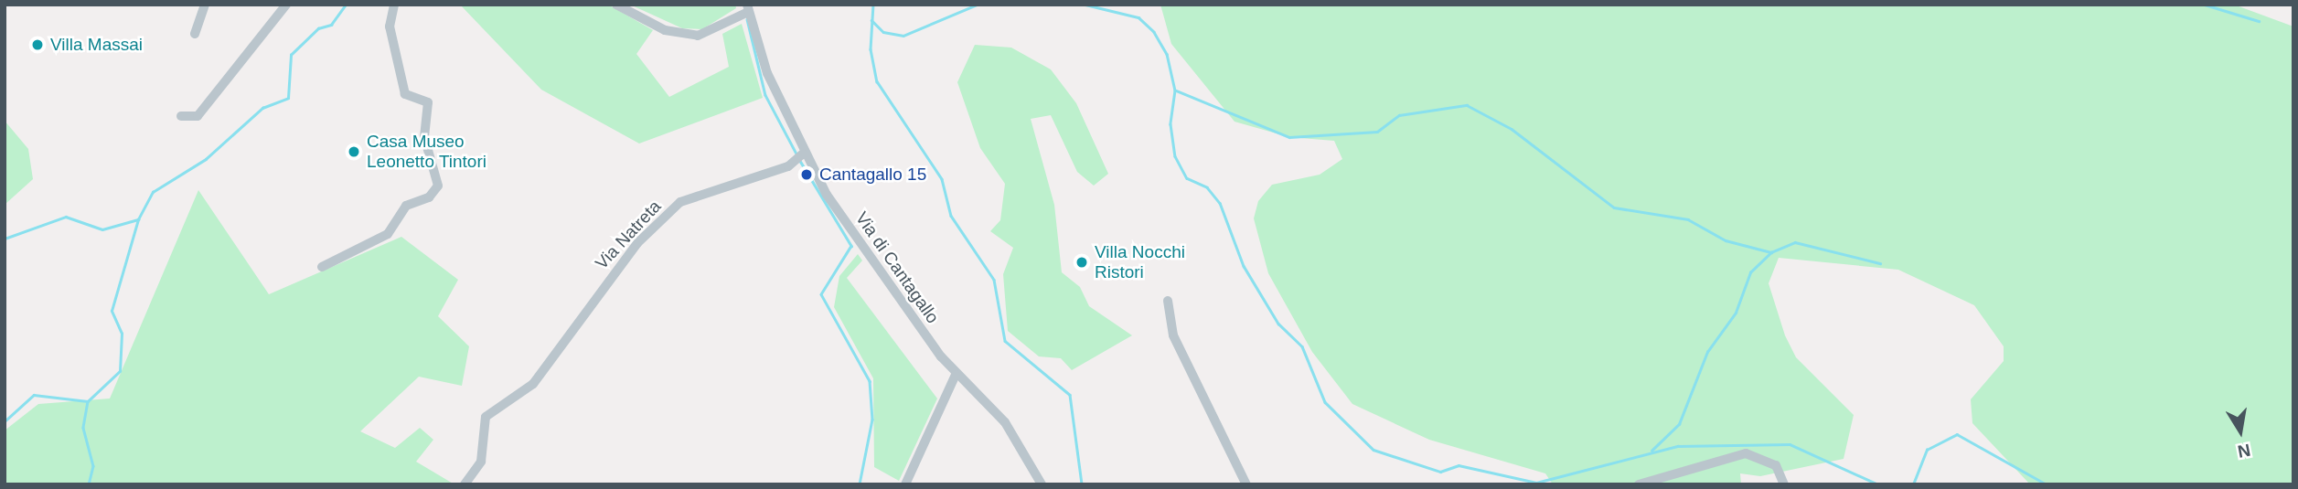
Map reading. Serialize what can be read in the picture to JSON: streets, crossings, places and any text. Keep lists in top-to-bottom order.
{
  "streets": {
    "street": ["Via Natreta", "Via di Cantagallo"]
  },
  "crossings": [
    ["Via Natreta", "Via di Cantagallo"]
  ],
  "places": [
    "Villa Massai",
    "Casa Museo Leonetto Tintori",
    "Cantagallo 15",
    "Villa Nocchi Ristori"
  ],
  "north": "bottom"
}
